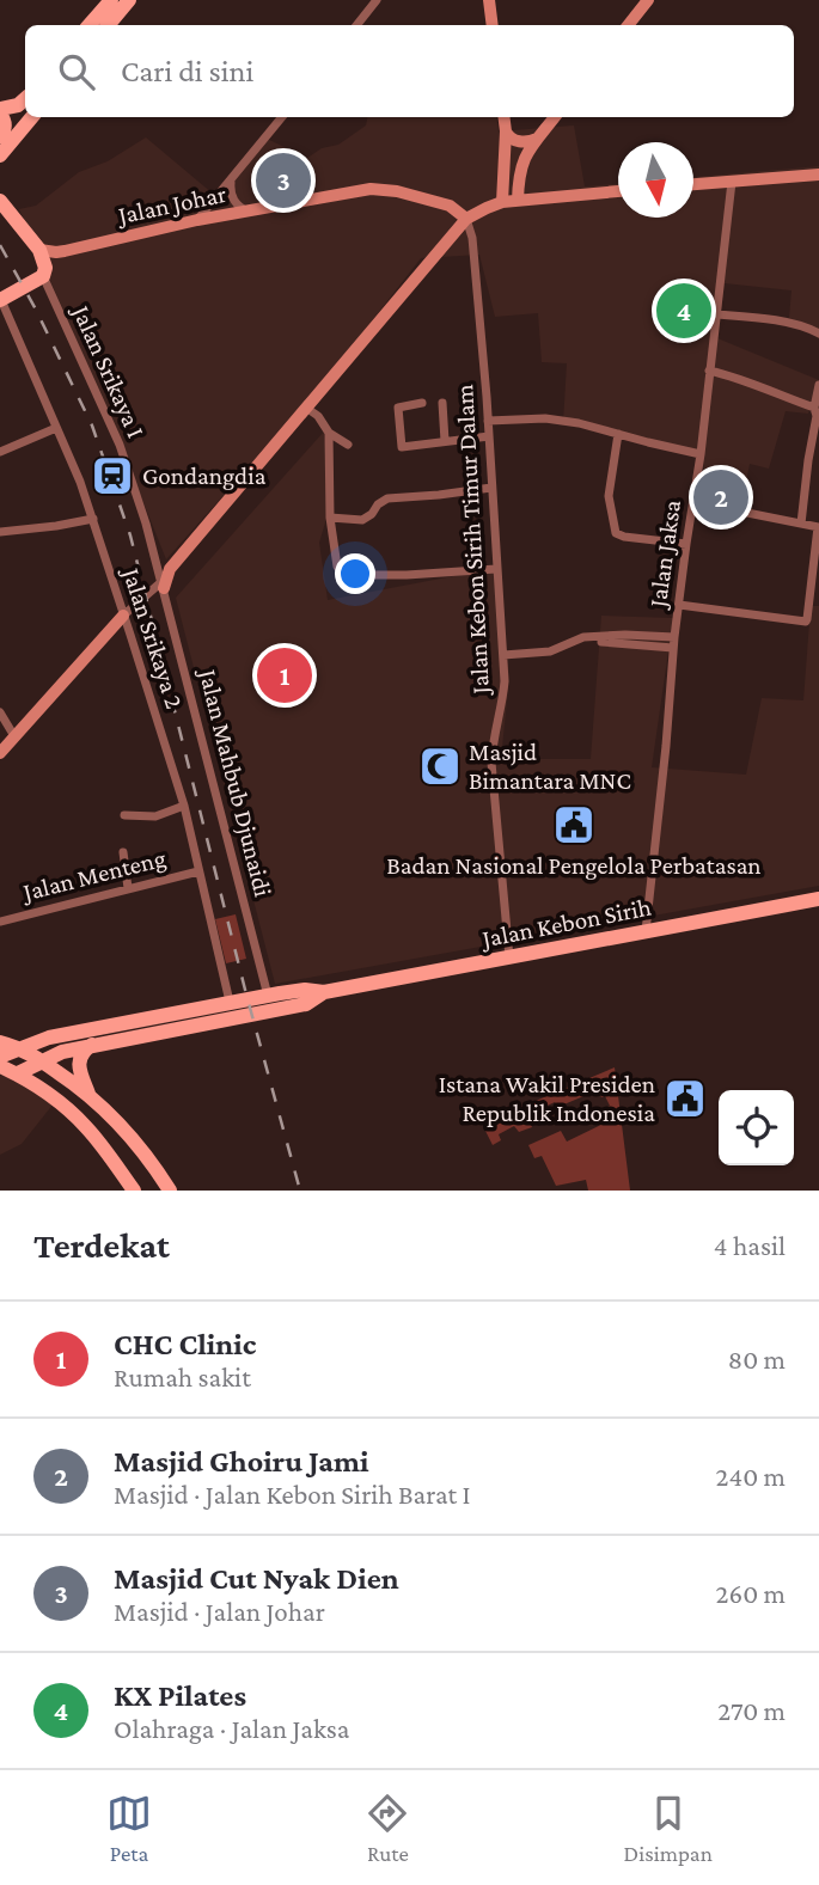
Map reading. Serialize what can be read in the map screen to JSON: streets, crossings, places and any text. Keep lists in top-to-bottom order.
{
  "streets": {
    "main road": ["Jalan Kebon Sirih"],
    "street": [
      "Jalan Johar",
      "Jalan Srikaya I",
      "Jalan Kebon Sirih Timur Dalam",
      "Jalan Jaksa",
      "Jalan Srikaya 2",
      "Jalan Mahbub Djunaidi",
      "Jalan Menteng"
    ]
  },
  "crossings": [
    ["Jalan Johar", "Jalan Srikaya I"],
    ["Jalan Johar", "Jalan Kebon Sirih Timur Dalam"],
    ["Jalan Kebon Sirih Timur Dalam", "Jalan Kebon Sirih"],
    ["Jalan Jaksa", "Jalan Kebon Sirih"],
    ["Jalan Srikaya 2", "Jalan Menteng"],
    ["Jalan Srikaya 2", "Jalan Kebon Sirih"],
    ["Jalan Mahbub Djunaidi", "Jalan Kebon Sirih"]
  ],
  "places": {
    "station": ["Gondangdia"],
    "mosque": ["Masjid Bimantara MNC"],
    "public building": ["Badan Nasional Pengelola Perbatasan", "Istana Wakil Presiden Republik Indonesia"]
  },
  "north": "bottom",
  "page": {
    "search": "Cari di sini",
    "pins": [
      "3",
      "4",
      "2",
      "1"
    ],
    "heading": ["Terdekat", "4 hasil"],
    "list": [
      {
        "mark": "1",
        "name": "CHC Clinic",
        "note": "Rumah sakit",
        "value": "80 m"
      },
      {
        "mark": "2",
        "name": "Masjid Ghoiru Jami",
        "note": "Masjid · Jalan Kebon Sirih Barat I",
        "value": "240 m"
      },
      {
        "mark": "3",
        "name": "Masjid Cut Nyak Dien",
        "note": "Masjid · Jalan Johar",
        "value": "260 m"
      },
      {
        "mark": "4",
        "name": "KX Pilates",
        "note": "Olahraga · Jalan Jaksa",
        "value": "270 m"
      }
    ],
    "nav": ["Peta", "Rute", "Disimpan"]
  }
}
